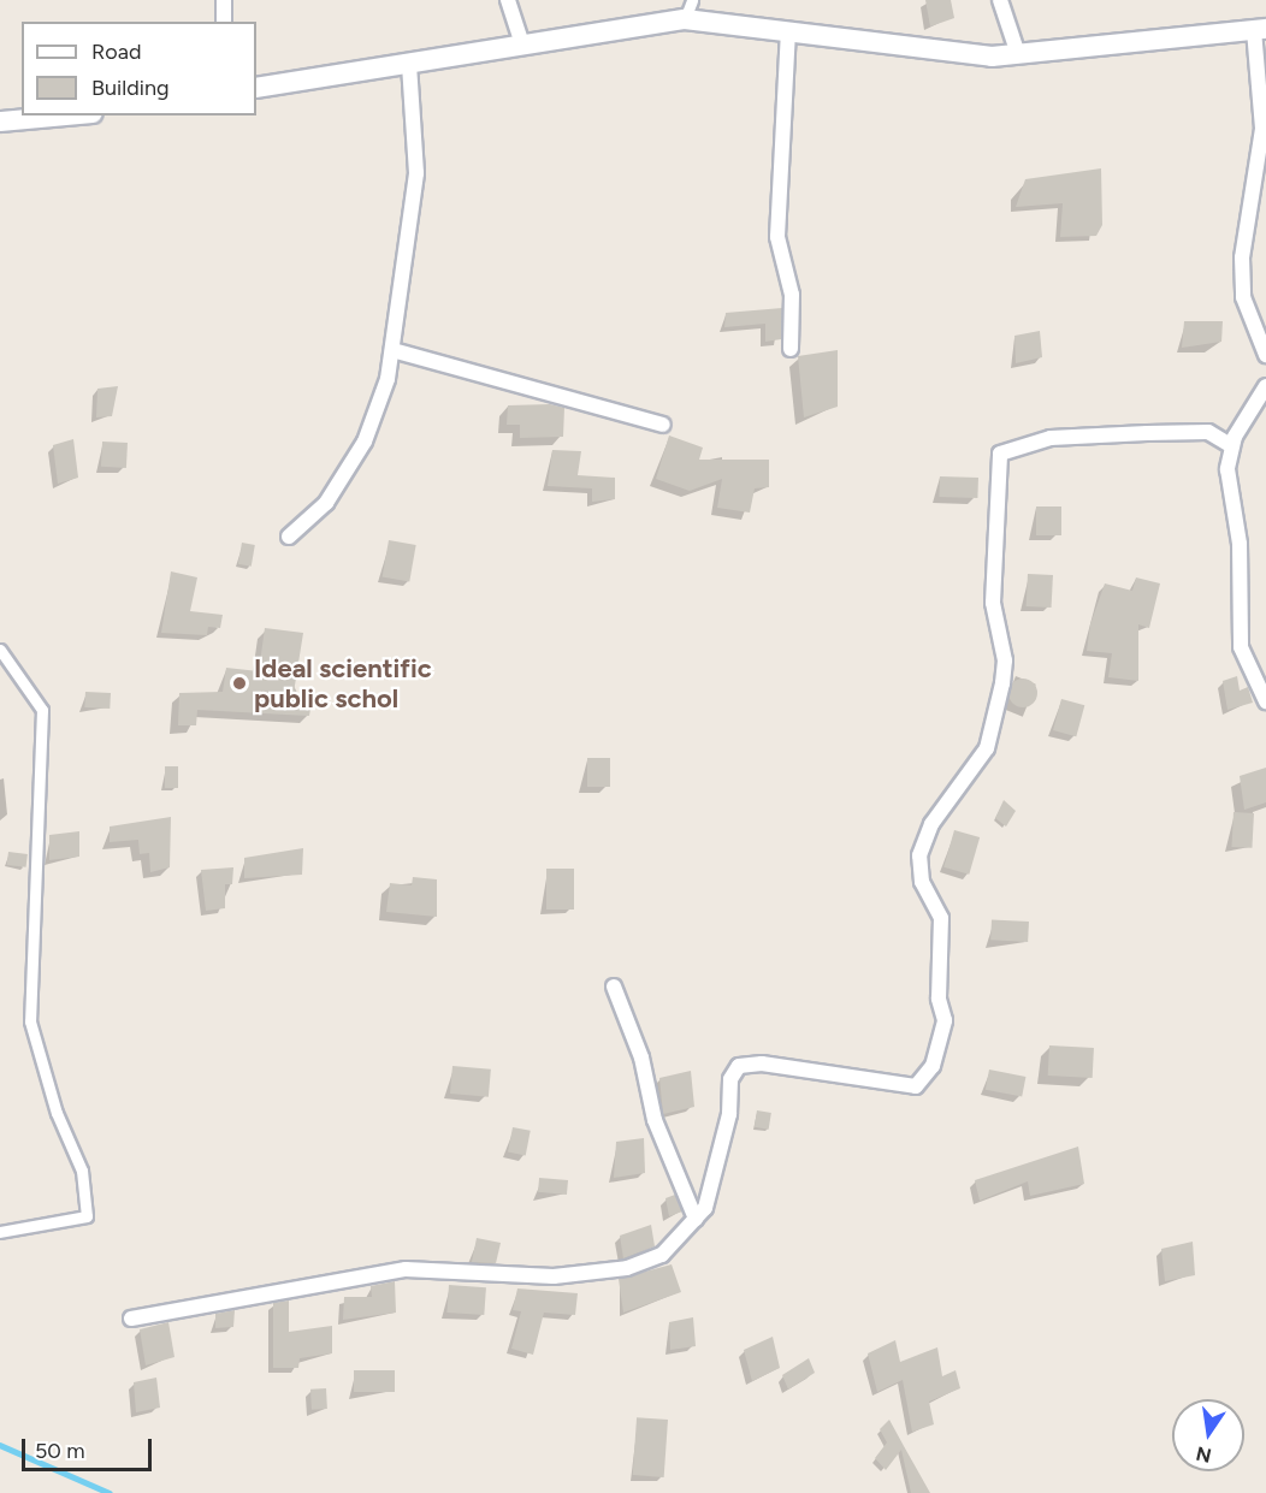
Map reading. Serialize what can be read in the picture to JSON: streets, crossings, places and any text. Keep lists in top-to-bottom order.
{
  "places": ["Ideal scientific public schol"],
  "legend": ["Road", "Building"],
  "scale_bar": "50 m",
  "north": "bottom"
}
